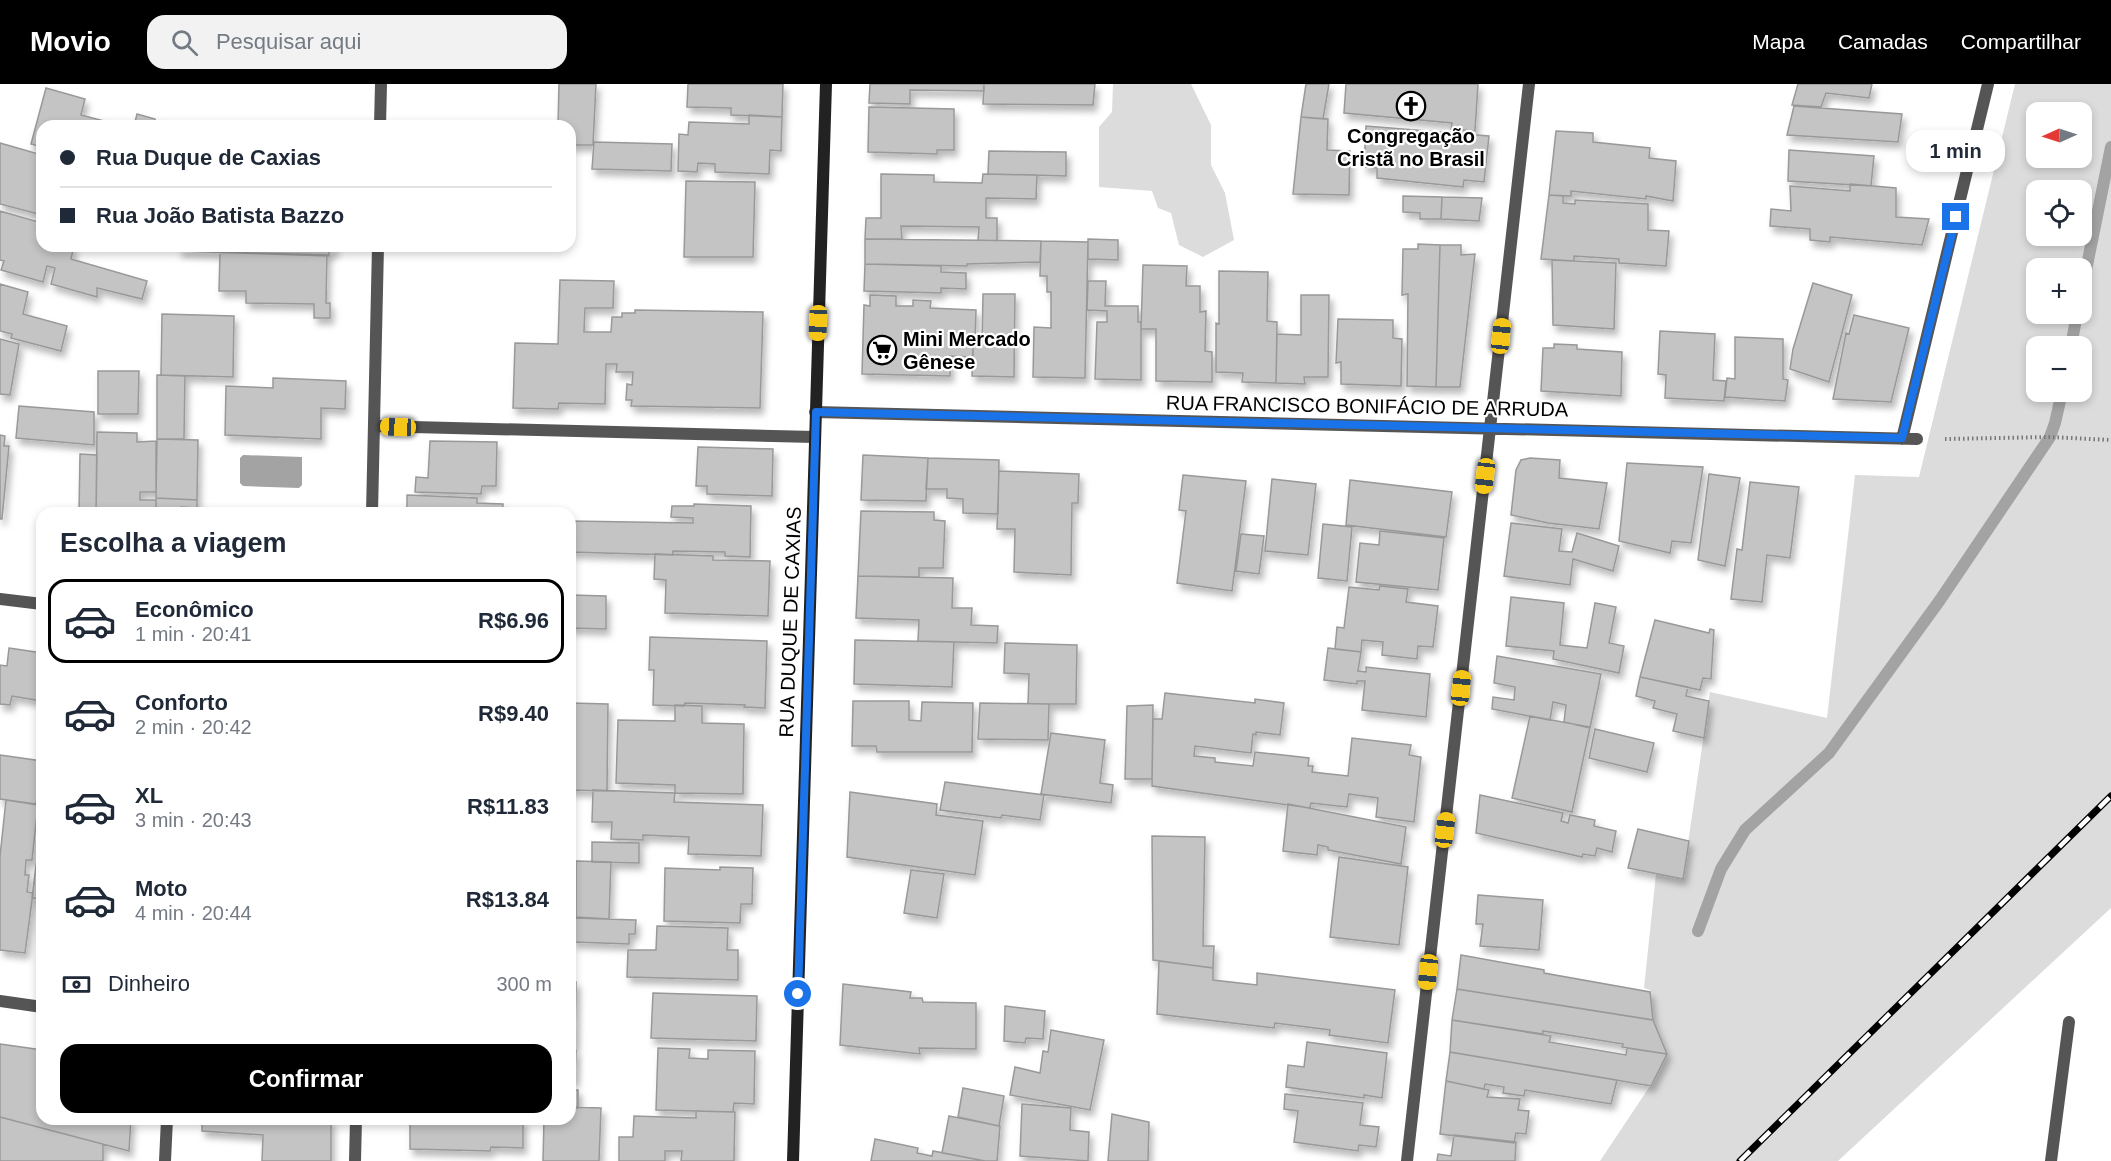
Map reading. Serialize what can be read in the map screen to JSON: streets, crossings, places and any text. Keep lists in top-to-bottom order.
{
  "streets": {
    "main road": ["RUA DUQUE DE CAXIAS"],
    "street": ["RUA FRANCISCO BONIFÁCIO DE ARRUDA"]
  },
  "crossings": [
    ["RUA FRANCISCO BONIFÁCIO DE ARRUDA", "RUA DUQUE DE CAXIAS"]
  ],
  "places": {
    "church": ["Congregação Cristã no Brasil"],
    "supermarket": ["Mini Mercado Gênese"]
  },
  "north": "left",
  "page": {
    "header": "Movio",
    "search": "Pesquisar aqui",
    "nav": ["Mapa", "Camadas", "Compartilhar"],
    "map_buttons": ["+", "−"],
    "banner": ["Rua Duque de Caxias", "Rua João Batista Bazzo"],
    "bubble": "1 min",
    "heading": "Escolha a viagem",
    "list": [
      {
        "name": "Econômico",
        "note": "1 min · 20:41",
        "value": "R$6.96"
      },
      {
        "name": "Conforto",
        "note": "2 min · 20:42",
        "value": "R$9.40"
      },
      {
        "name": "XL",
        "note": "3 min · 20:43",
        "value": "R$11.83"
      },
      {
        "name": "Moto",
        "note": "4 min · 20:44",
        "value": "R$13.84"
      }
    ],
    "pay": ["Dinheiro", "300 m"],
    "buttons": "Confirmar"
  }
}
